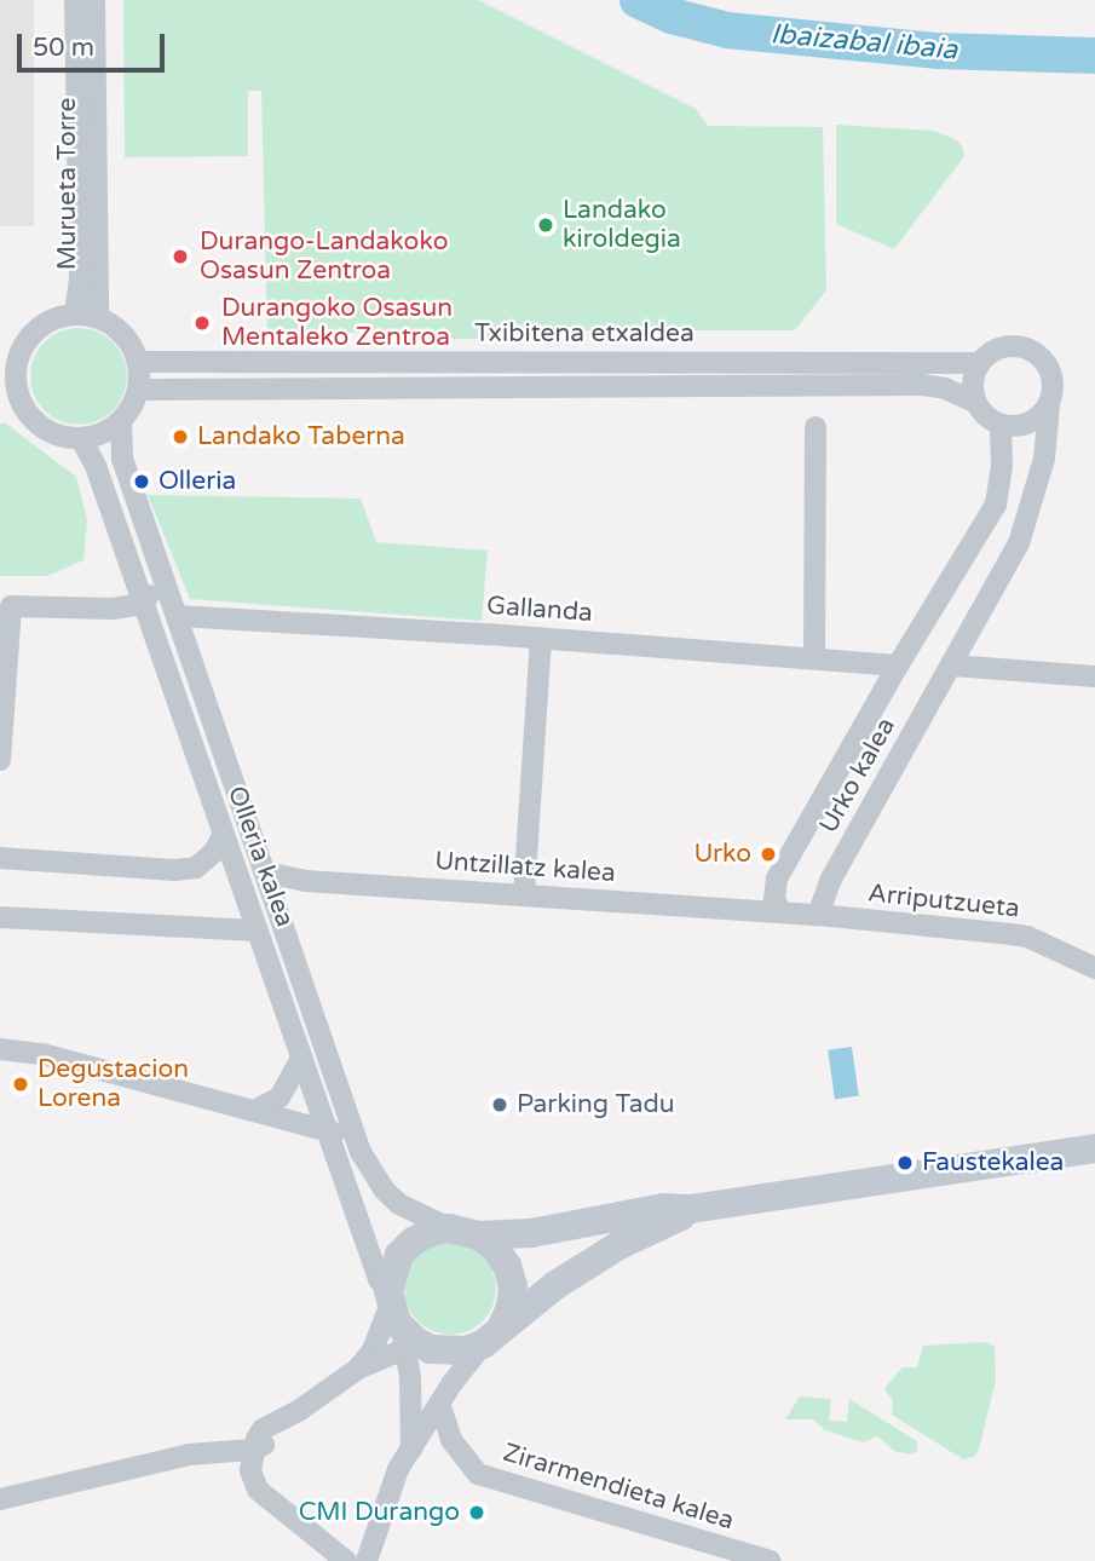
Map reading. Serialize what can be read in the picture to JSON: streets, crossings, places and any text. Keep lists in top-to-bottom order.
{
  "streets": {
    "street": [
      "Murueta Torre",
      "Txibitena etxaldea",
      "Gallanda",
      "Urko kalea",
      "Olleria kalea",
      "Untzillatz kalea",
      "Arriputzueta",
      "Zirarmendieta kalea"
    ]
  },
  "crossings": [
    ["Murueta Torre", "Txibitena etxaldea"],
    ["Murueta Torre", "Olleria kalea"],
    ["Txibitena etxaldea", "Urko kalea"],
    ["Txibitena etxaldea", "Olleria kalea"],
    ["Gallanda", "Urko kalea"],
    ["Gallanda", "Olleria kalea"],
    ["Urko kalea", "Untzillatz kalea"],
    ["Urko kalea", "Arriputzueta"],
    ["Olleria kalea", "Untzillatz kalea"],
    ["Untzillatz kalea", "Arriputzueta"]
  ],
  "water": ["Ibaizabal ibaia"],
  "places": [
    "Landako kiroldegia",
    "Durango-Landakoko Osasun Zentroa",
    "Durangoko Osasun Mentaleko Zentroa",
    "Landako Taberna",
    "Olleria",
    "Urko",
    "Degustacion Lorena",
    "Parking Tadu",
    "Faustekalea",
    "CMI Durango"
  ],
  "scale_bar": "50 m"
}
